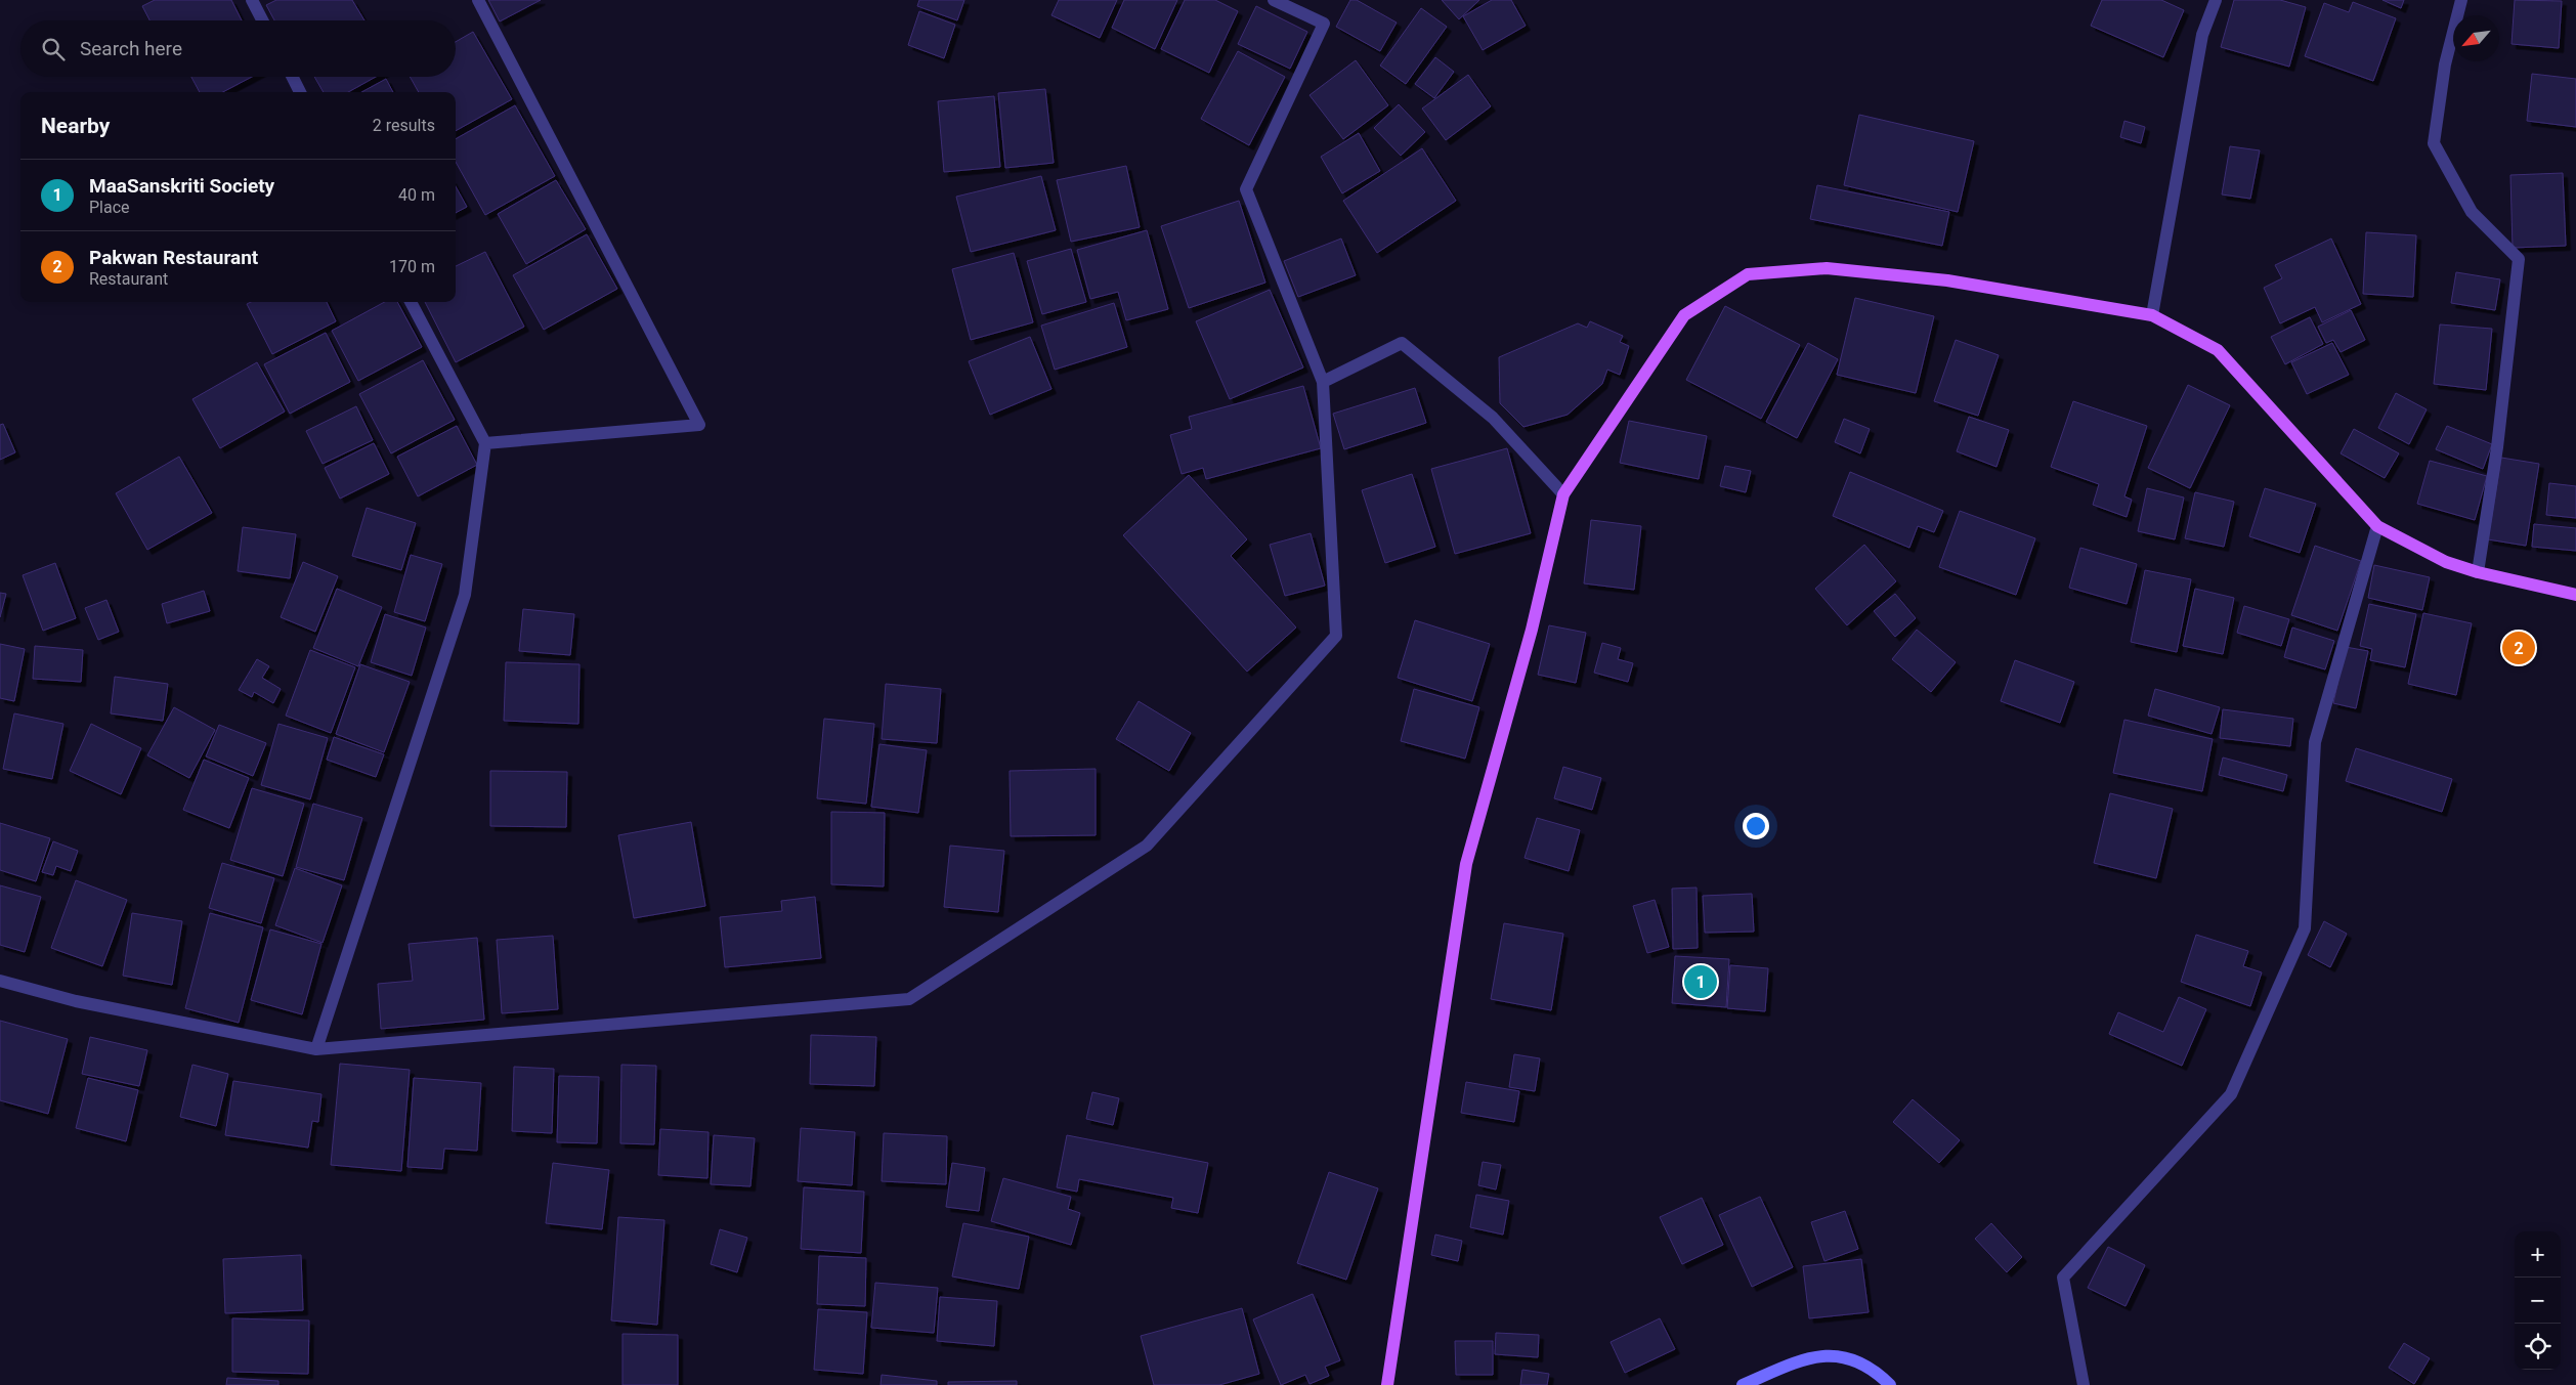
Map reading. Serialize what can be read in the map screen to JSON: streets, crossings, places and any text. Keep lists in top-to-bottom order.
{
  "north": "bottom left",
  "page": {
    "search": "Search here",
    "heading": ["Nearby", "2 results"],
    "list": [
      {
        "mark": "1",
        "name": "MaaSanskriti Society",
        "note": "Place",
        "value": "40 m"
      },
      {
        "mark": "2",
        "name": "Pakwan Restaurant",
        "note": "Restaurant",
        "value": "170 m"
      }
    ],
    "pins": ["2", "1"],
    "map_buttons": ["+", "−"]
  }
}
